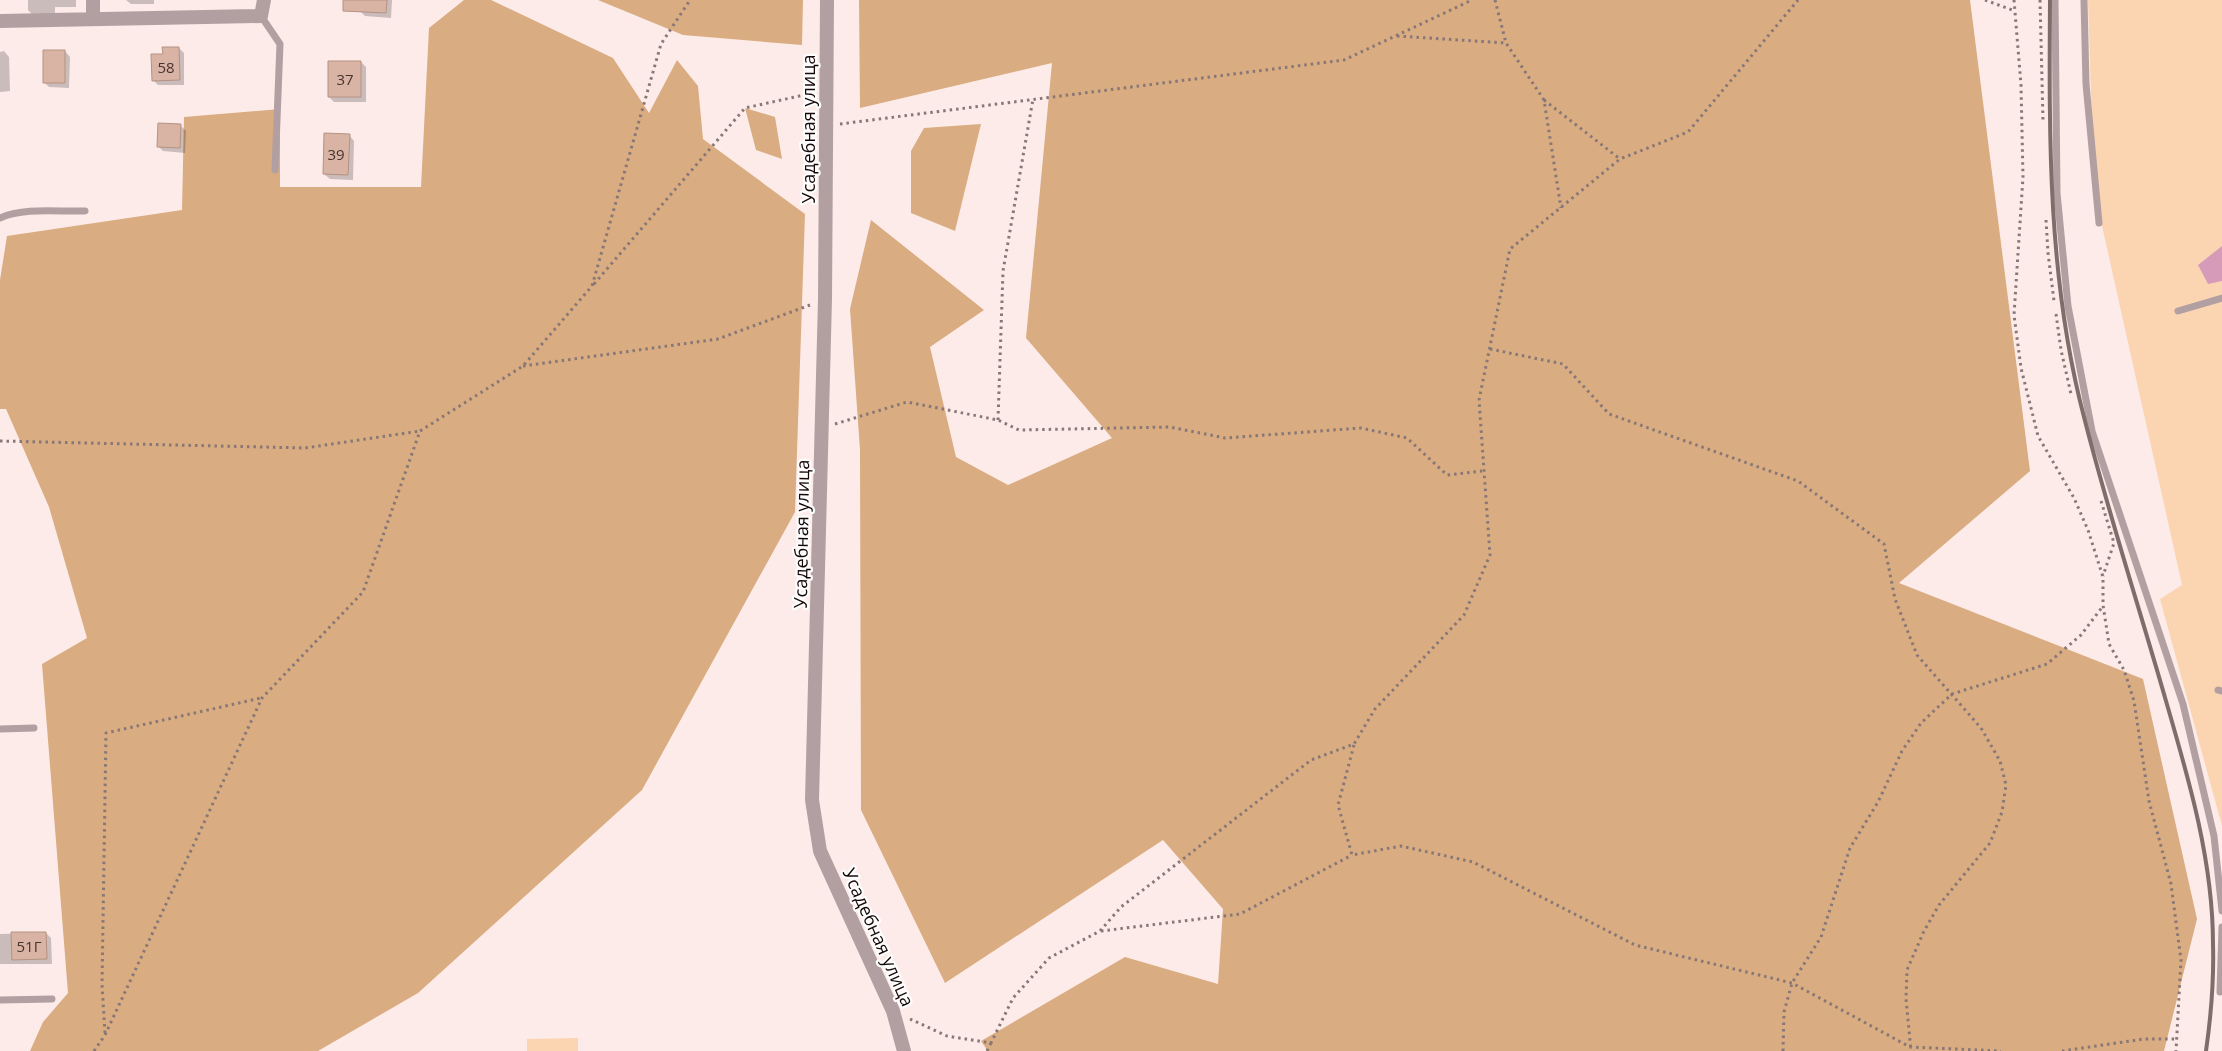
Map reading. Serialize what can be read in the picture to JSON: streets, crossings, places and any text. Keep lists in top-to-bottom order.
{
  "streets": {
    "street": ["Усадебная улица"]
  },
  "house_numbers": [
    "58",
    "37",
    "39",
    "51Г"
  ]
}
